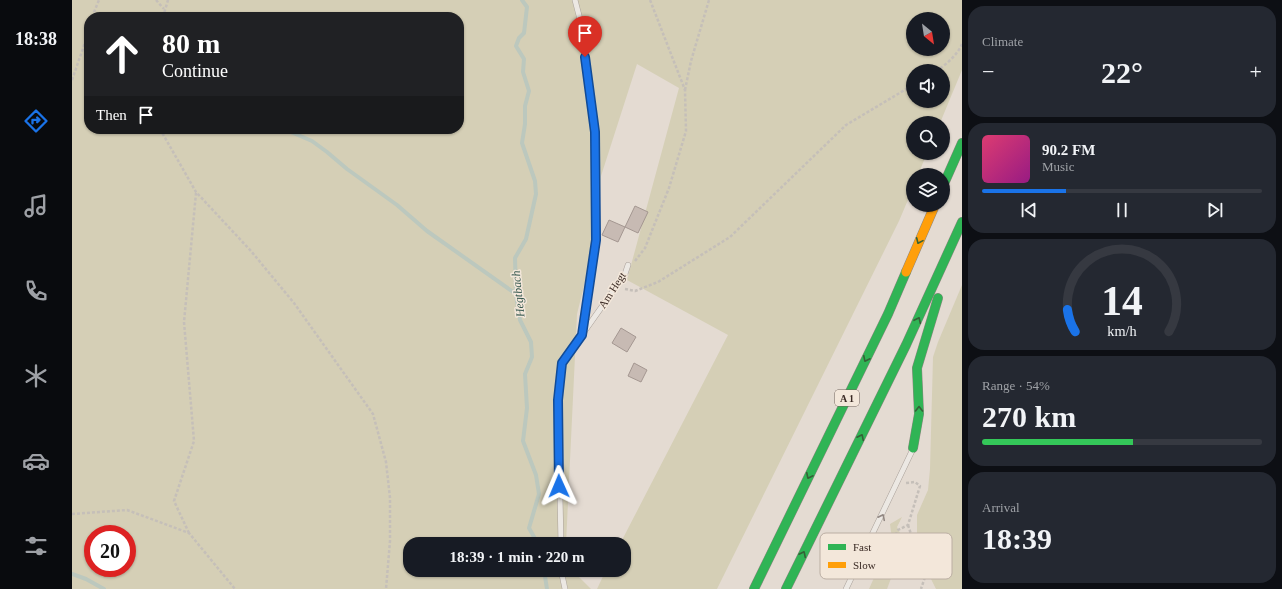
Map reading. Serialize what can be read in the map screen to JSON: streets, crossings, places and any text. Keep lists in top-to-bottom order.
{
  "streets": {
    "highway": ["A 1"],
    "lane": ["Am Hegt"]
  },
  "water": ["Hegtbach"],
  "legend": ["Fast", "Slow"],
  "north": "bottom right",
  "page": {
    "tabs": "18:38",
    "tile": [
      "Climate",
      ["Range · 54%", "270 km"],
      ["Arrival", "18:39"]
    ],
    "turn": ["80 m", "Continue"],
    "heat": ["−", "22°", "+"],
    "then": "Then",
    "song": ["90.2 FM", "Music"],
    "limit": "20",
    "trip": "18:39 · 1 min · 220 m",
    "gauge": ["14", "km/h"]
  }
}
